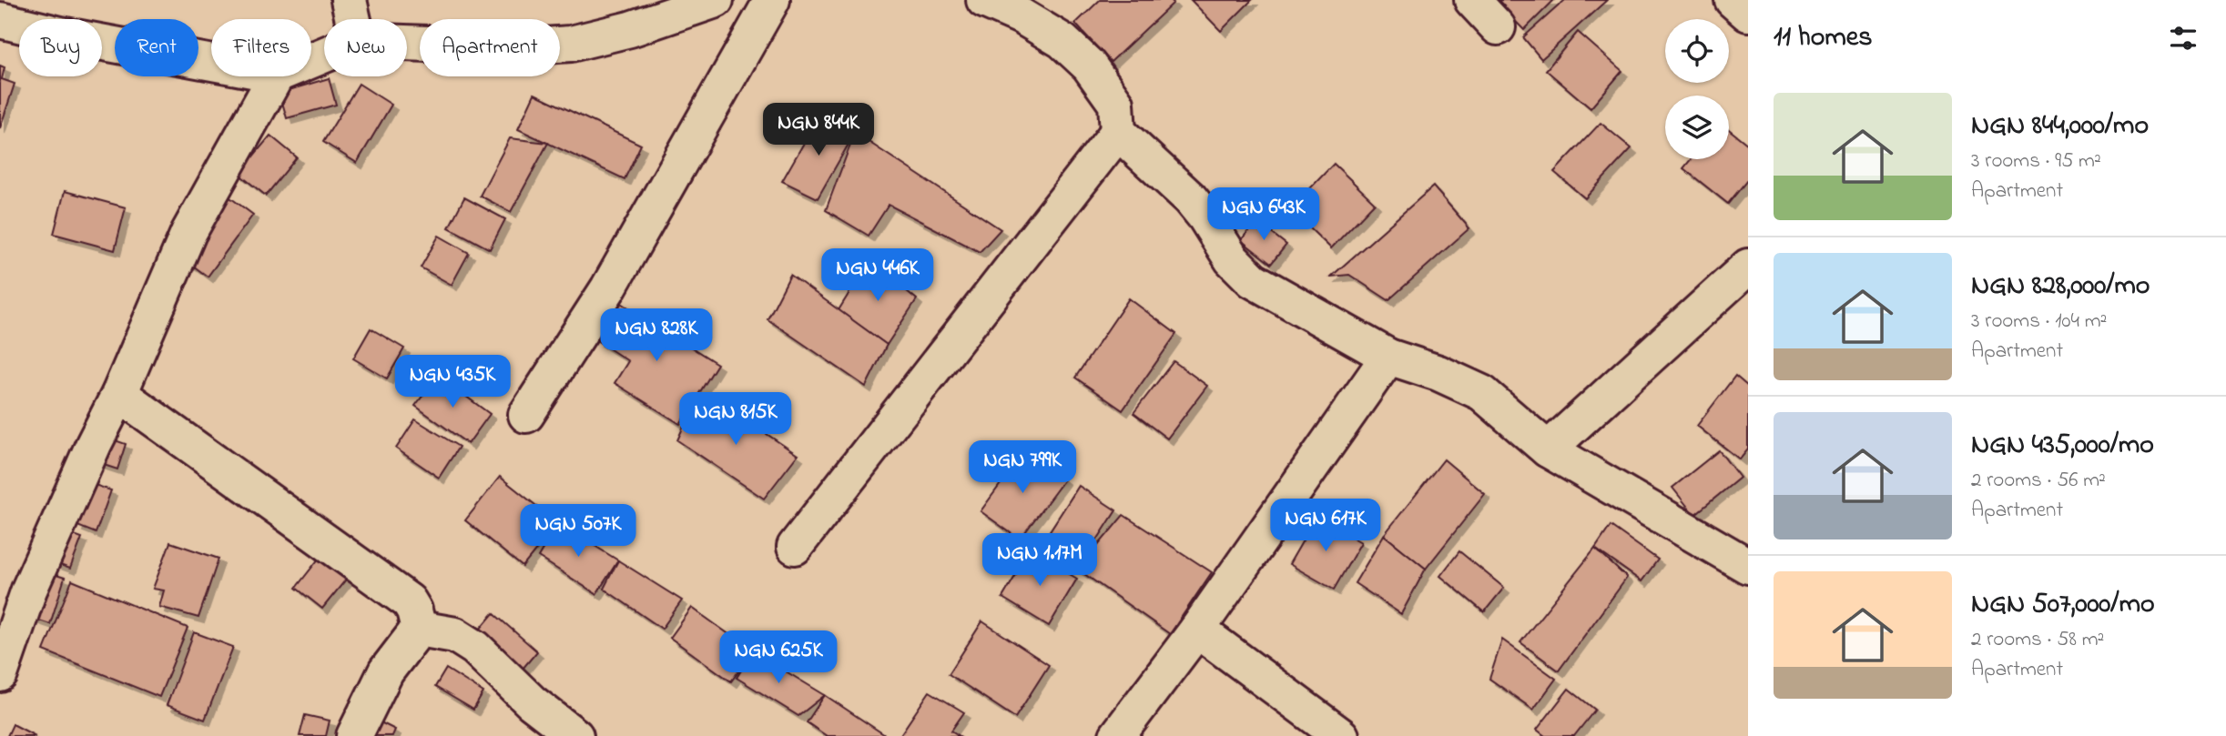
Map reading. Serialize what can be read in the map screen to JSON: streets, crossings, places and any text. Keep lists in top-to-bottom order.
{
  "page": {
    "heading": "11 homes",
    "chip": [
      "Buy",
      "Rent",
      "Filters",
      "New",
      "Apartment"
    ],
    "list": [
      {
        "name": "NGN 844,000/mo",
        "note": "3 rooms · 95 m² · Apartment"
      },
      {
        "name": "NGN 828,000/mo",
        "note": "3 rooms · 104 m² · Apartment"
      },
      {
        "name": "NGN 435,000/mo",
        "note": "2 rooms · 56 m² · Apartment"
      },
      {
        "name": "NGN 507,000/mo",
        "note": "2 rooms · 58 m² · Apartment"
      }
    ],
    "price": [
      "NGN 844K",
      "NGN 643K",
      "NGN 446K",
      "NGN 828K",
      "NGN 435K",
      "NGN 815K",
      "NGN 799K",
      "NGN 617K",
      "NGN 507K",
      "NGN 1.17M",
      "NGN 625K"
    ]
  }
}
